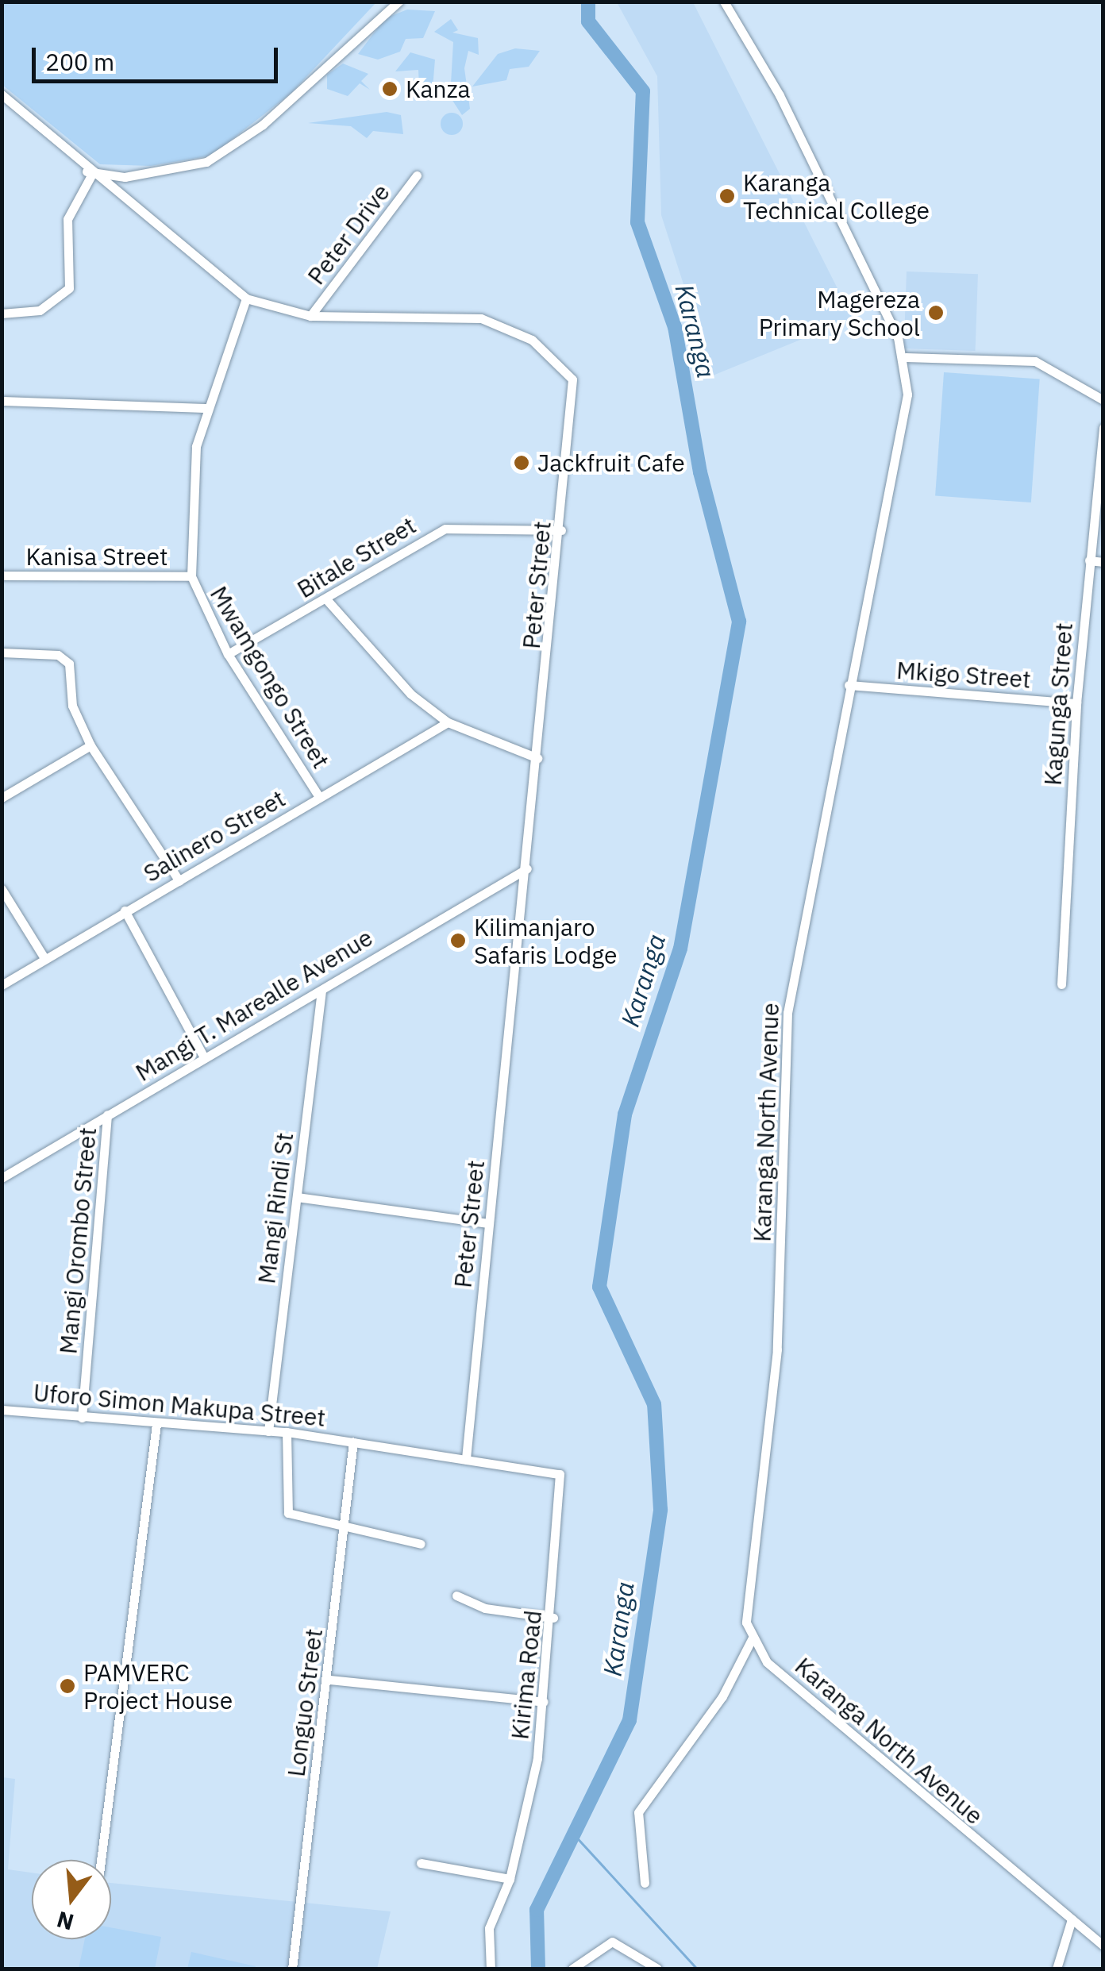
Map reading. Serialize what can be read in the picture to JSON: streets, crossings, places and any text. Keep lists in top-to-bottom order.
{
  "streets": {
    "street": [
      "Peter Drive",
      "Kanisa Street",
      "Bitale Street",
      "Peter Street",
      "Mkigo Street",
      "Mwamgongo Street",
      "Kagunga Street",
      "Salinero Street",
      "Mangi T. Marealle Avenue",
      "Karanga North Avenue",
      "Mangi Rindi St",
      "Mangi Orombo Street",
      "Uforo Simon Makupa Street",
      "Kirima Road",
      "Longuo Street"
    ]
  },
  "crossings": [
    ["Peter Drive", "Peter Street"],
    ["Kanisa Street", "Mwamgongo Street"],
    ["Bitale Street", "Peter Street"],
    ["Bitale Street", "Mwamgongo Street"],
    ["Peter Street", "Mwamgongo Street"],
    ["Peter Street", "Mangi T. Marealle Avenue"],
    ["Peter Street", "Uforo Simon Makupa Street"],
    ["Peter Street", "Kirima Road"],
    ["Mkigo Street", "Kagunga Street"],
    ["Mkigo Street", "Karanga North Avenue"],
    ["Mwamgongo Street", "Salinero Street"],
    ["Mangi T. Marealle Avenue", "Mangi Rindi St"],
    ["Mangi T. Marealle Avenue", "Mangi Orombo Street"],
    ["Mangi Rindi St", "Uforo Simon Makupa Street"],
    ["Mangi Orombo Street", "Uforo Simon Makupa Street"],
    ["Uforo Simon Makupa Street", "Kirima Road"],
    ["Uforo Simon Makupa Street", "Longuo Street"]
  ],
  "water": ["Karanga"],
  "places": [
    "Kanza",
    "Karanga Technical College",
    "Magereza Primary School",
    "Jackfruit Cafe",
    "Kilimanjaro Safaris Lodge",
    "PAMVERC Project House"
  ],
  "scale_bar": "200 m",
  "north": "bottom"
}
